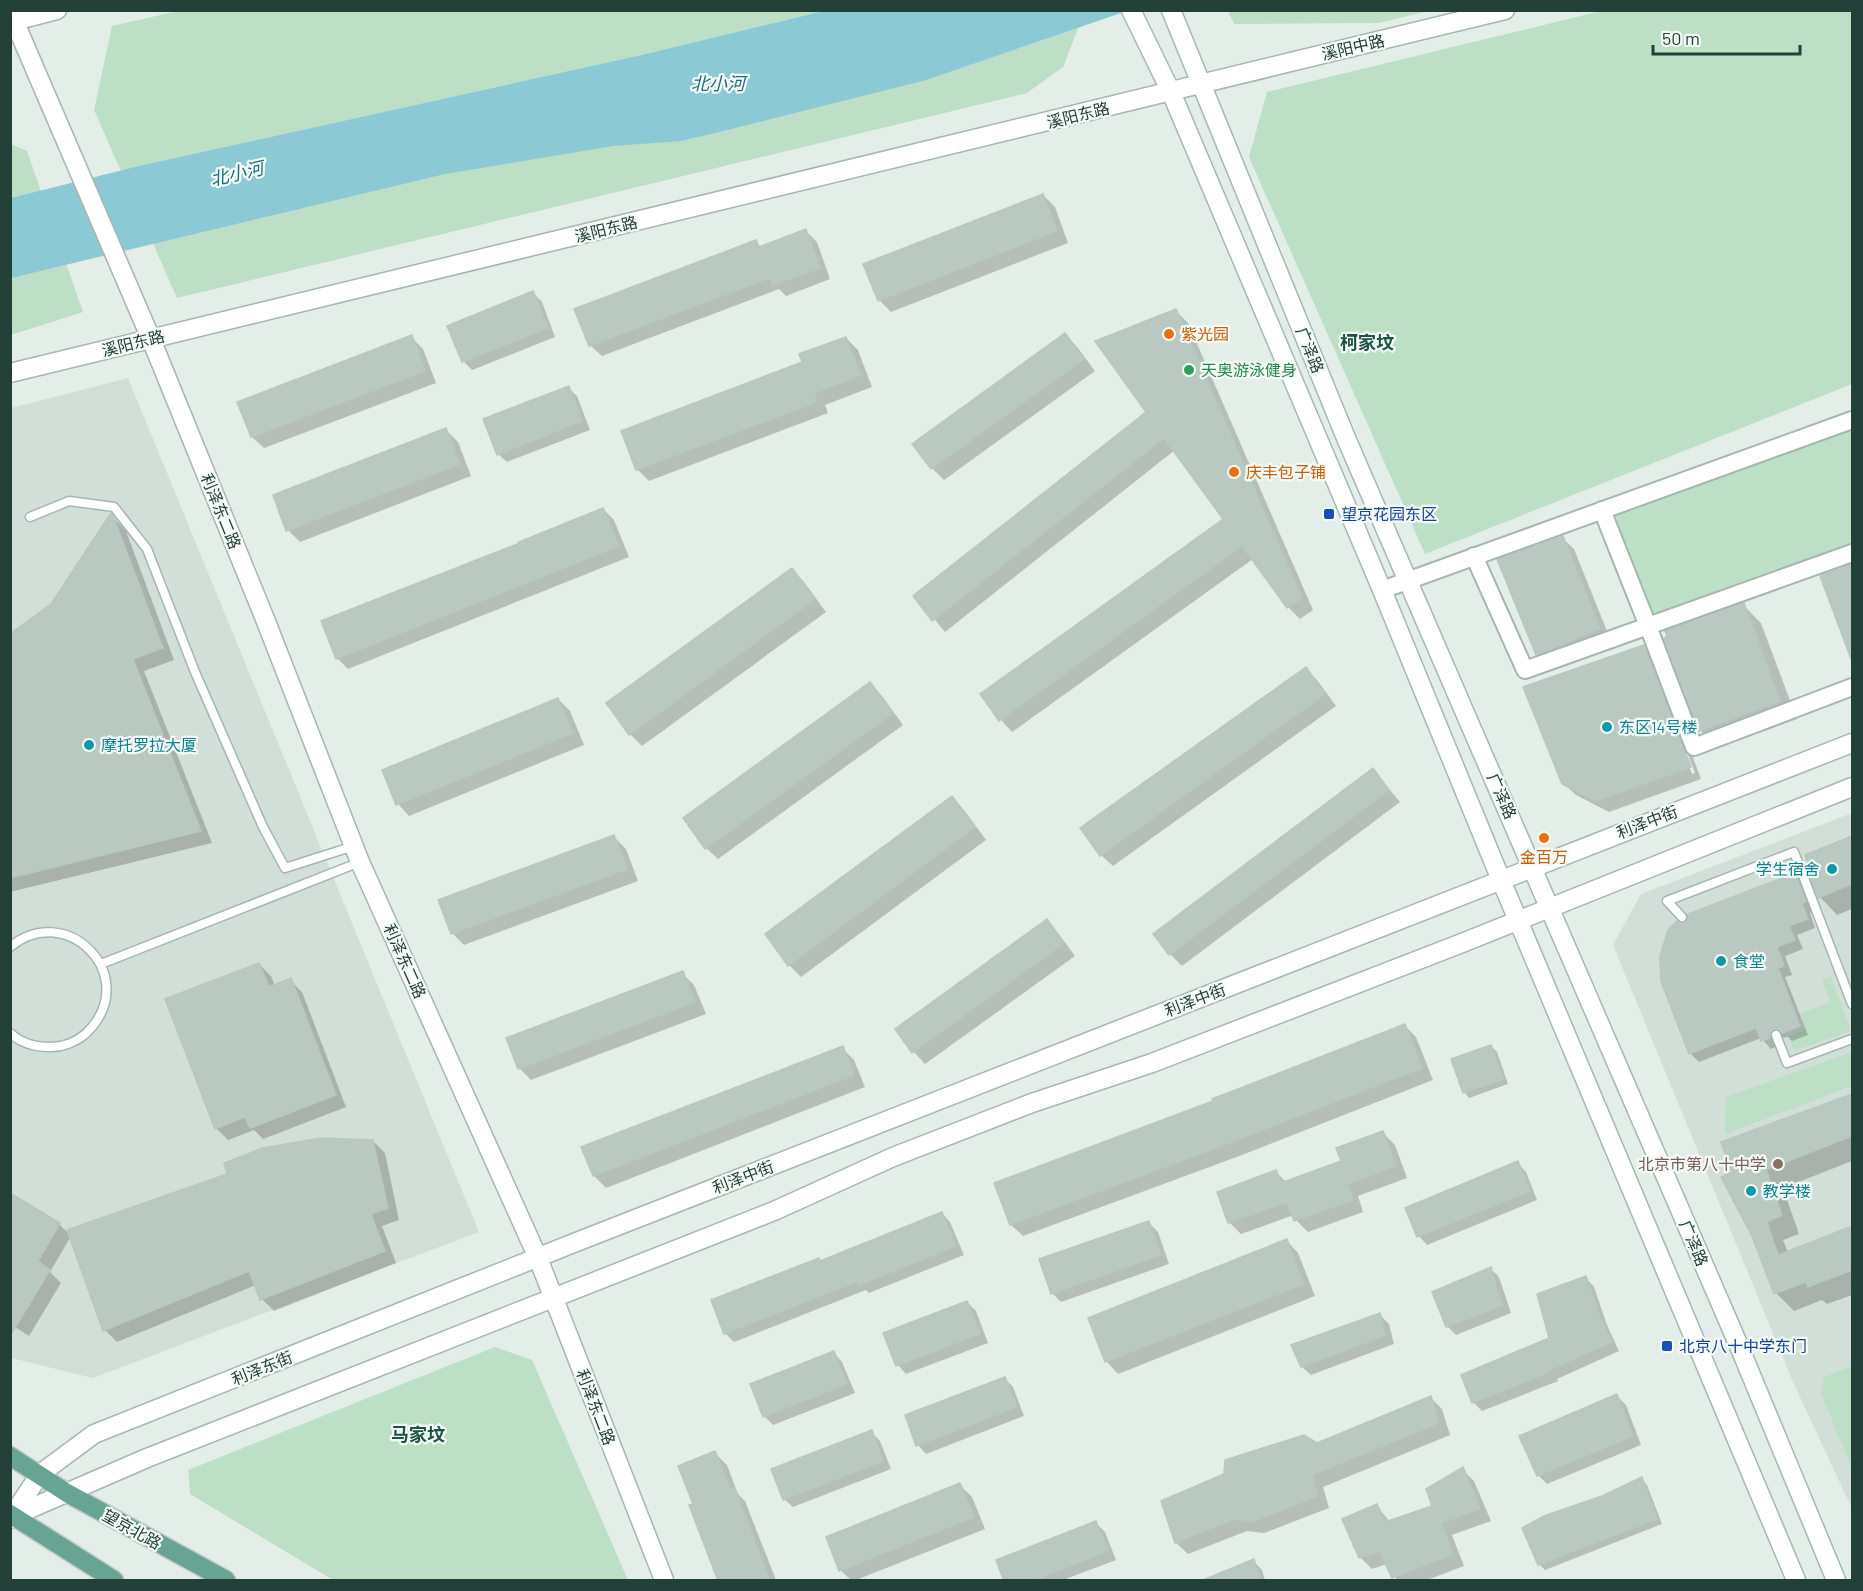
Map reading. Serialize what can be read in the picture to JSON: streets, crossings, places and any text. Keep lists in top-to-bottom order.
{
  "streets": {
    "main road": ["望京北路"],
    "street": [
      "溪阳中路",
      "溪阳东路",
      "广泽路",
      "利泽东二路",
      "利泽中街",
      "利泽东街"
    ]
  },
  "crossings": [
    ["溪阳中路", "溪阳东路"],
    ["溪阳中路", "广泽路"],
    ["溪阳东路", "广泽路"],
    ["溪阳东路", "利泽东二路"],
    ["广泽路", "利泽中街"],
    ["利泽东二路", "利泽中街"],
    ["利泽东二路", "利泽东街"],
    ["利泽中街", "利泽东街"],
    ["利泽东街", "望京北路"]
  ],
  "districts": ["柯家坟", "马家坟"],
  "water": ["北小河"],
  "places": {
    "other": [
      "紫光园",
      "天奥游泳健身",
      "庆丰包子铺",
      "东区14号楼",
      "摩托罗拉大厦",
      "金百万",
      "学生宿舍",
      "食堂",
      "北京市第八十中学",
      "教学楼"
    ],
    "transit": ["望京花园东区", "北京八十中学东门"]
  },
  "scale_bar": "50 m"
}
